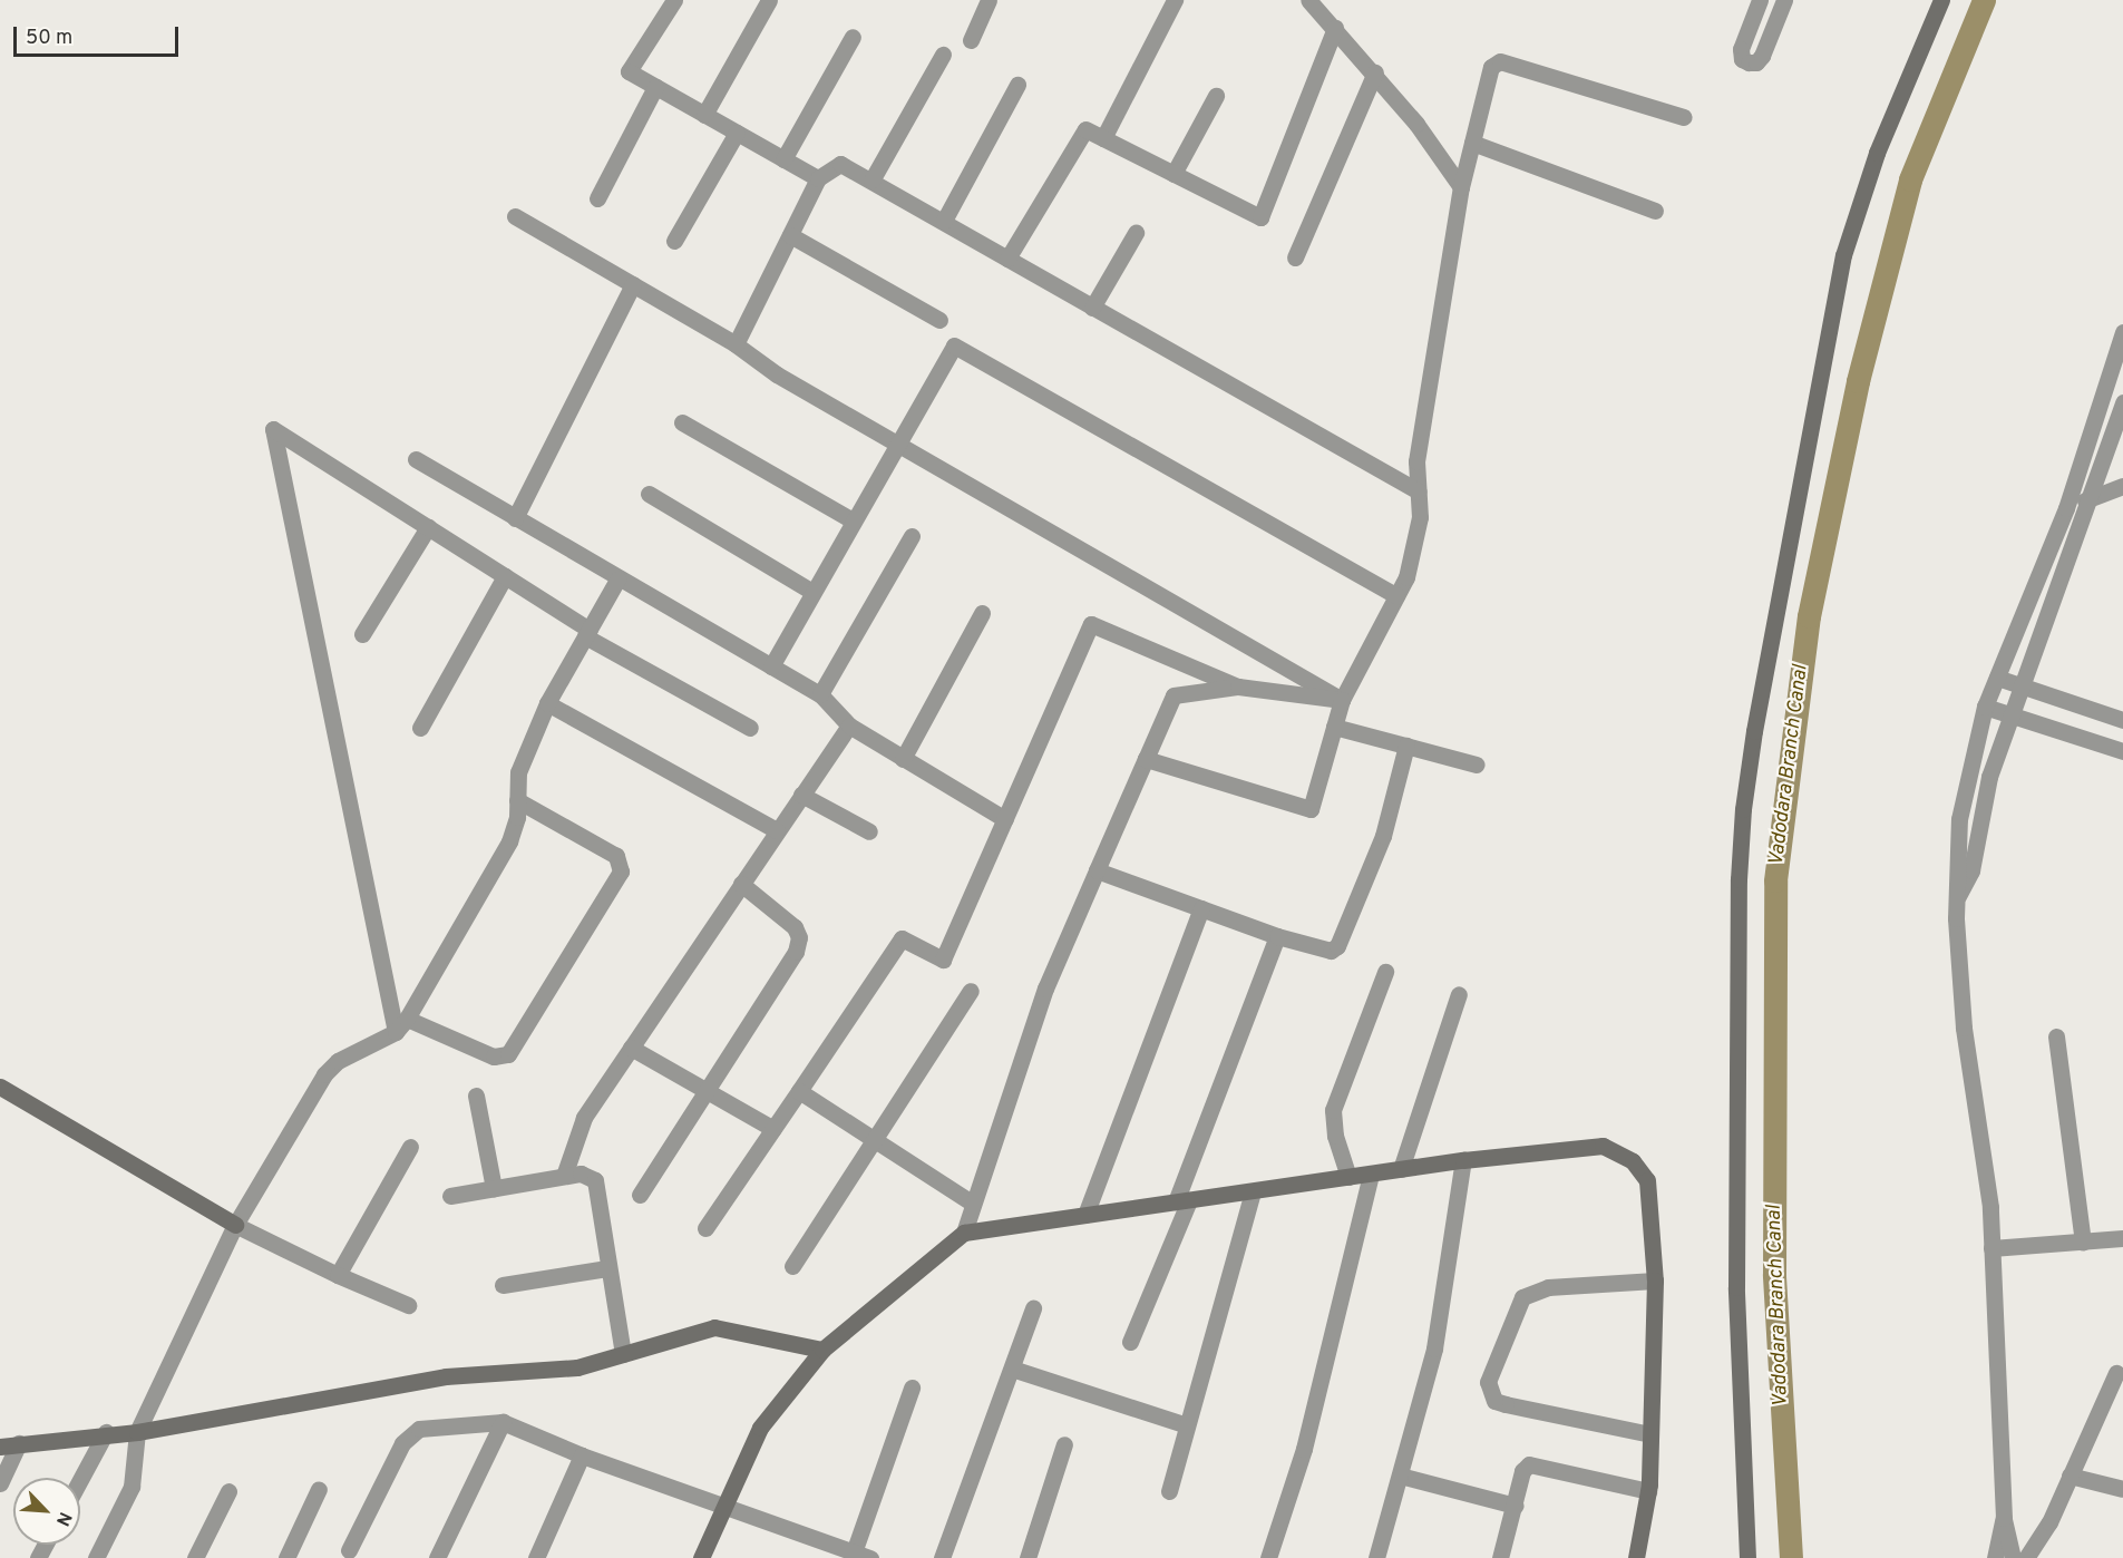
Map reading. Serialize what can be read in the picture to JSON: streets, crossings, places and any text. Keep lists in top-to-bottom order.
{
  "water": ["Vadodara Branch Canal"],
  "scale_bar": "50 m",
  "north": "bottom right"
}
